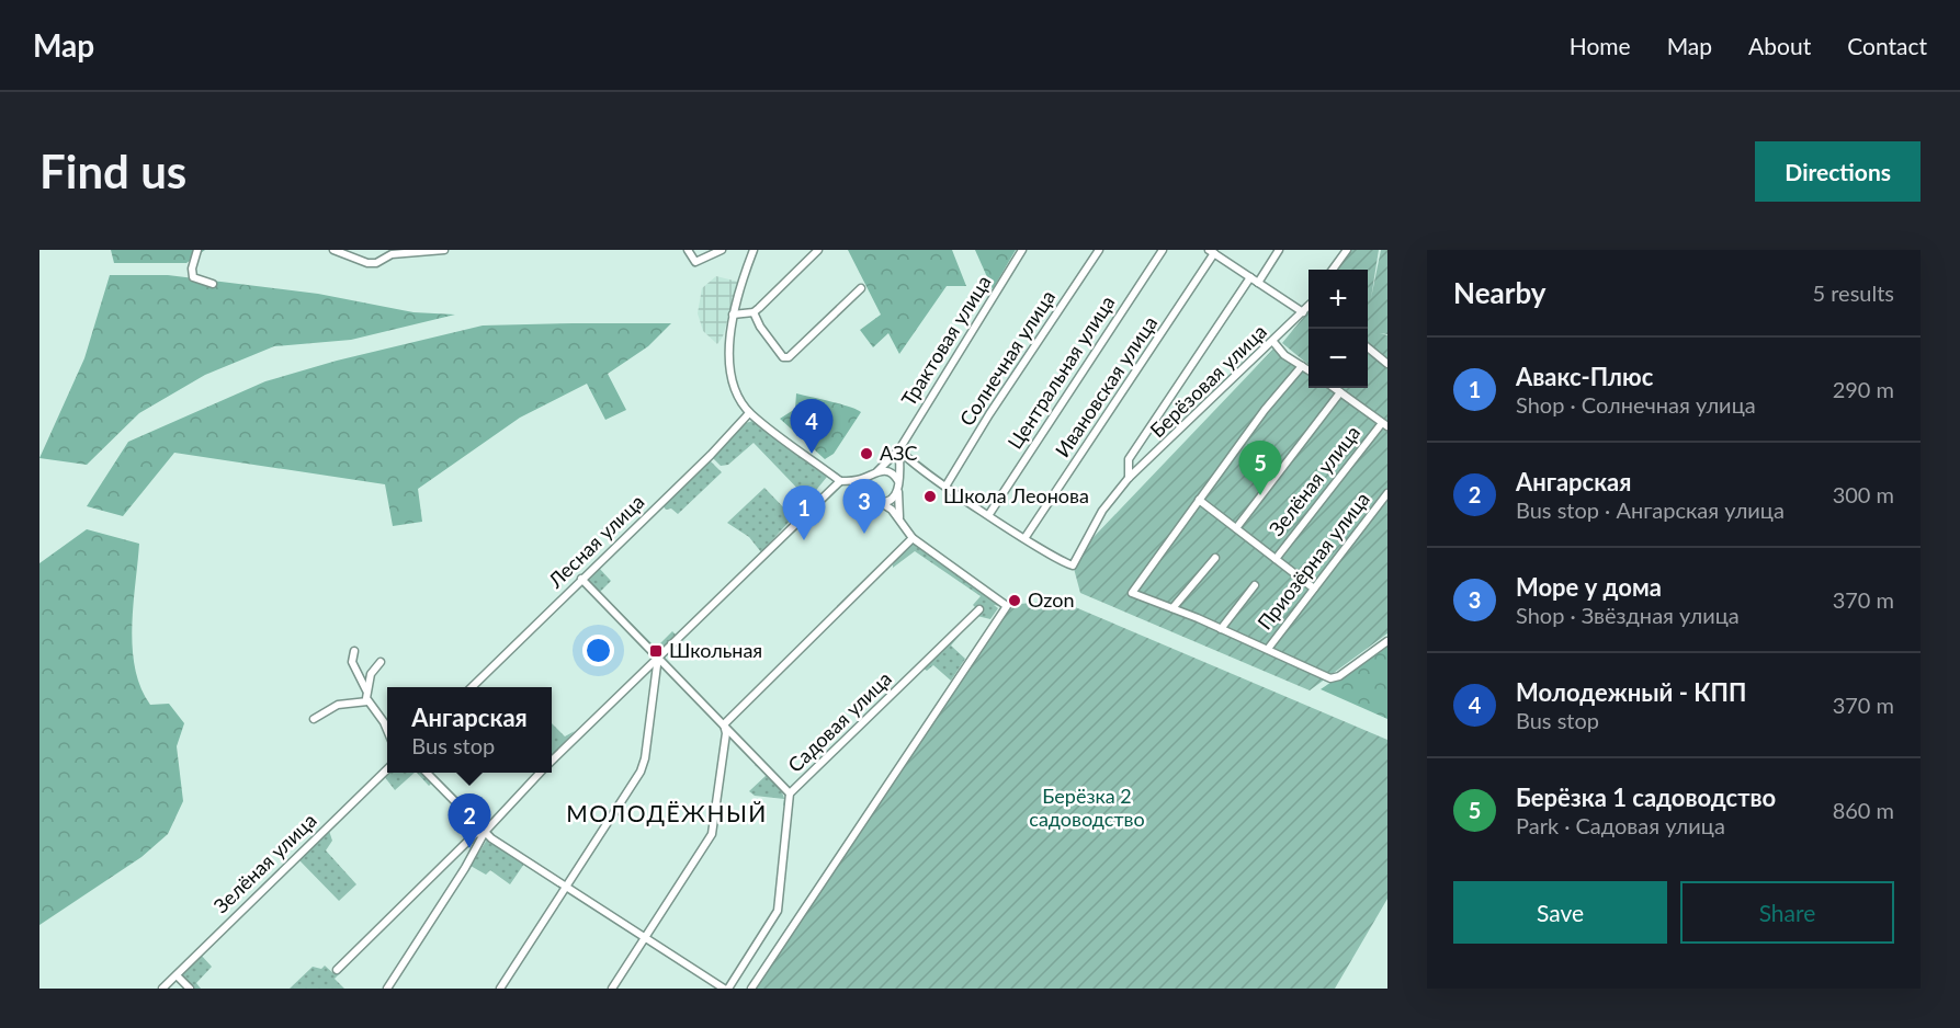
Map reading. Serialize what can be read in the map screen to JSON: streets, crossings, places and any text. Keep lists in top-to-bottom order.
{
  "streets": {
    "street": [
      "Трактовая улица",
      "Солнечная улица",
      "Центральная улица",
      "Берёзовая улица",
      "Ивановская улица",
      "Зелёная улица",
      "Лесная улица",
      "Приозёрная улица",
      "Садовая улица"
    ]
  },
  "crossings": [
    ["Берёзовая улица", "Ивановская улица"]
  ],
  "districts": ["МОЛОДЁЖНЫЙ"],
  "parks": ["Берёзка 2 садоводство"],
  "places": {
    "other": ["АЗС", "Школа Леонова", "Ozon"],
    "transit": ["Школьная"]
  },
  "page": {
    "header": "Map",
    "nav": [
      "Home",
      "Map",
      "About",
      "Contact"
    ],
    "buttons": [
      "Directions",
      ["Save", "Share"]
    ],
    "title": "Find us",
    "heading": ["Nearby", "5 results"],
    "map_buttons": ["+", "−"],
    "list": [
      {
        "mark": "1",
        "name": "Авакс-Плюс",
        "note": "Shop · Солнечная улица",
        "value": "290 m"
      },
      {
        "mark": "2",
        "name": "Ангарская",
        "note": "Bus stop · Ангарская улица",
        "value": "300 m"
      },
      {
        "mark": "3",
        "name": "Море у дома",
        "note": "Shop · Звёздная улица",
        "value": "370 m"
      },
      {
        "mark": "4",
        "name": "Молодежный - КПП",
        "note": "Bus stop",
        "value": "370 m"
      },
      {
        "mark": "5",
        "name": "Берёзка 1 садоводство",
        "note": "Park · Садовая улица",
        "value": "860 m"
      }
    ],
    "pins": [
      "4",
      "5",
      "3",
      "1",
      "2"
    ],
    "popup": ["Ангарская", "Bus stop"]
  }
}
